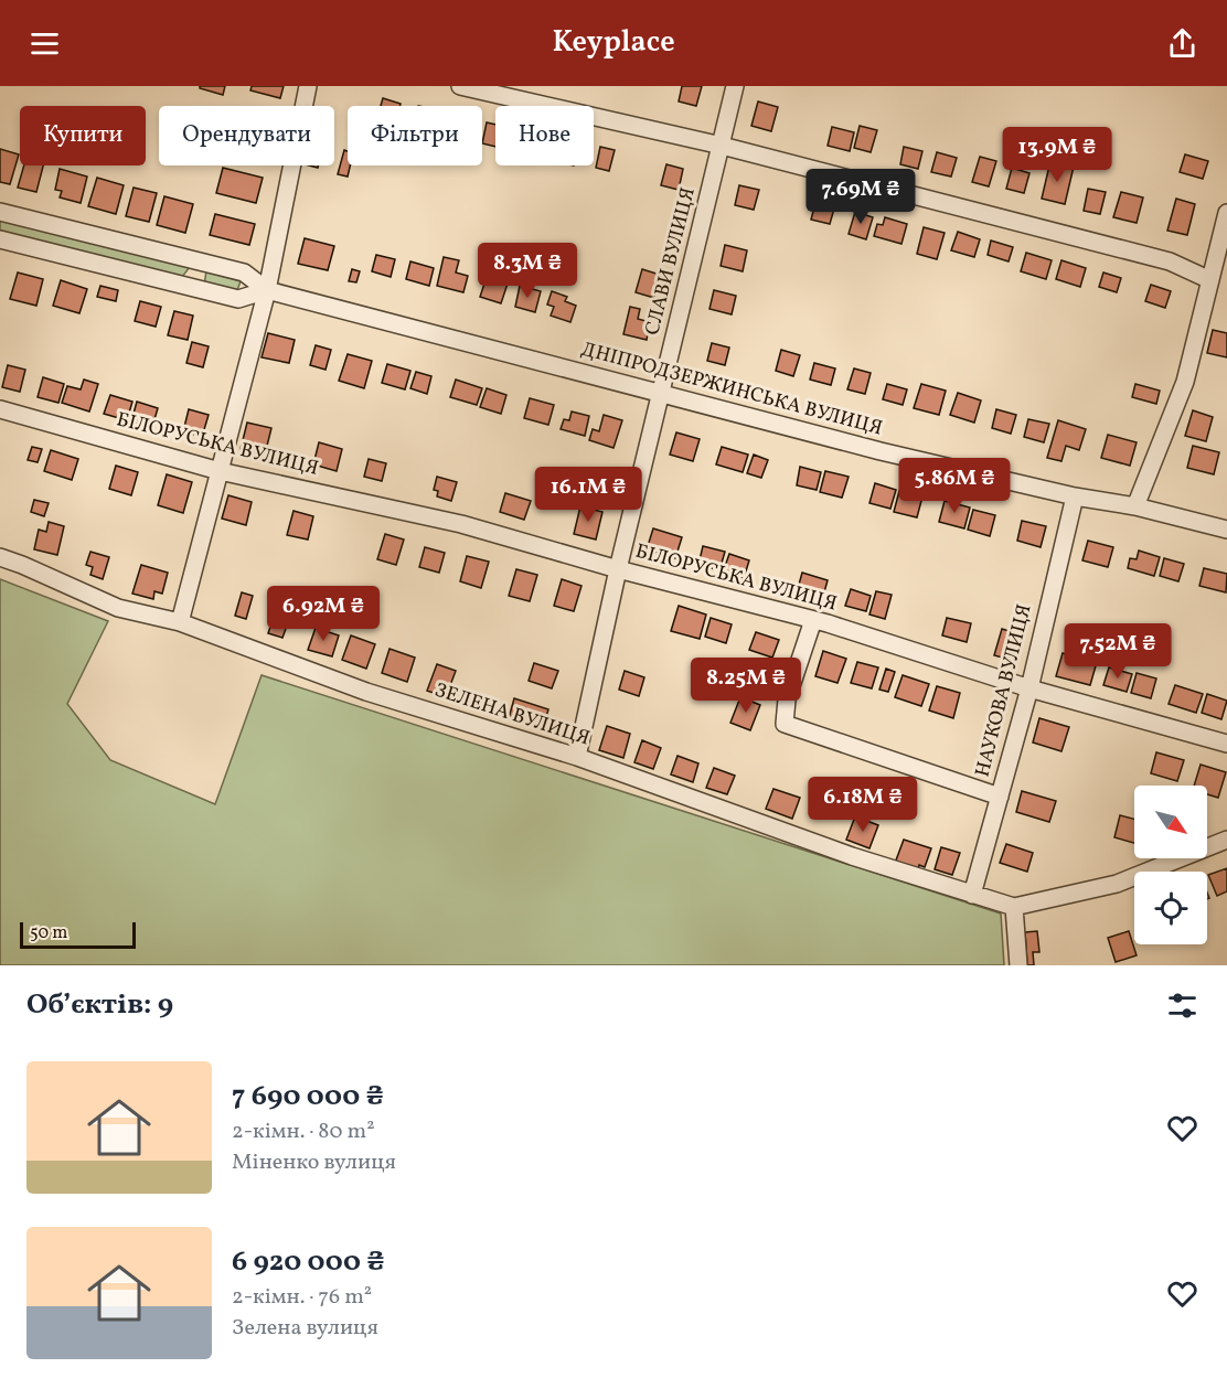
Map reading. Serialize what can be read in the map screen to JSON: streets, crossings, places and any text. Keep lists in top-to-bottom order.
{
  "streets": {
    "street": [
      "СЛАВИ ВУЛИЦЯ",
      "ДНІПРОДЗЕРЖИНСЬКА ВУЛИЦЯ",
      "БІЛОРУСЬКА ВУЛИЦЯ",
      "НАУКОВА ВУЛИЦЯ",
      "ЗЕЛЕНА ВУЛИЦЯ"
    ]
  },
  "crossings": [
    ["СЛАВИ ВУЛИЦЯ", "ДНІПРОДЗЕРЖИНСЬКА ВУЛИЦЯ"],
    ["СЛАВИ ВУЛИЦЯ", "БІЛОРУСЬКА ВУЛИЦЯ"],
    ["СЛАВИ ВУЛИЦЯ", "ЗЕЛЕНА ВУЛИЦЯ"],
    ["ДНІПРОДЗЕРЖИНСЬКА ВУЛИЦЯ", "НАУКОВА ВУЛИЦЯ"],
    ["БІЛОРУСЬКА ВУЛИЦЯ", "НАУКОВА ВУЛИЦЯ"],
    ["НАУКОВА ВУЛИЦЯ", "ЗЕЛЕНА ВУЛИЦЯ"]
  ],
  "scale_bar": "50 m",
  "north": "bottom right",
  "page": {
    "header": "Keyplace",
    "chip": [
      "Купити",
      "Орендувати",
      "Фільтри",
      "Нове"
    ],
    "price": [
      "13.9M ₴",
      "7.69M ₴",
      "8.3M ₴",
      "5.86M ₴",
      "16.1M ₴",
      "6.92M ₴",
      "7.52M ₴",
      "8.25M ₴",
      "6.18M ₴"
    ],
    "scale": "50 m",
    "heading": "Об’єктів: 9",
    "list": [
      {
        "name": "7 690 000 ₴",
        "note": "2-кімн. · 80 m² · Міненко вулиця"
      },
      {
        "name": "6 920 000 ₴",
        "note": "2-кімн. · 76 m² · Зелена вулиця"
      }
    ]
  }
}
